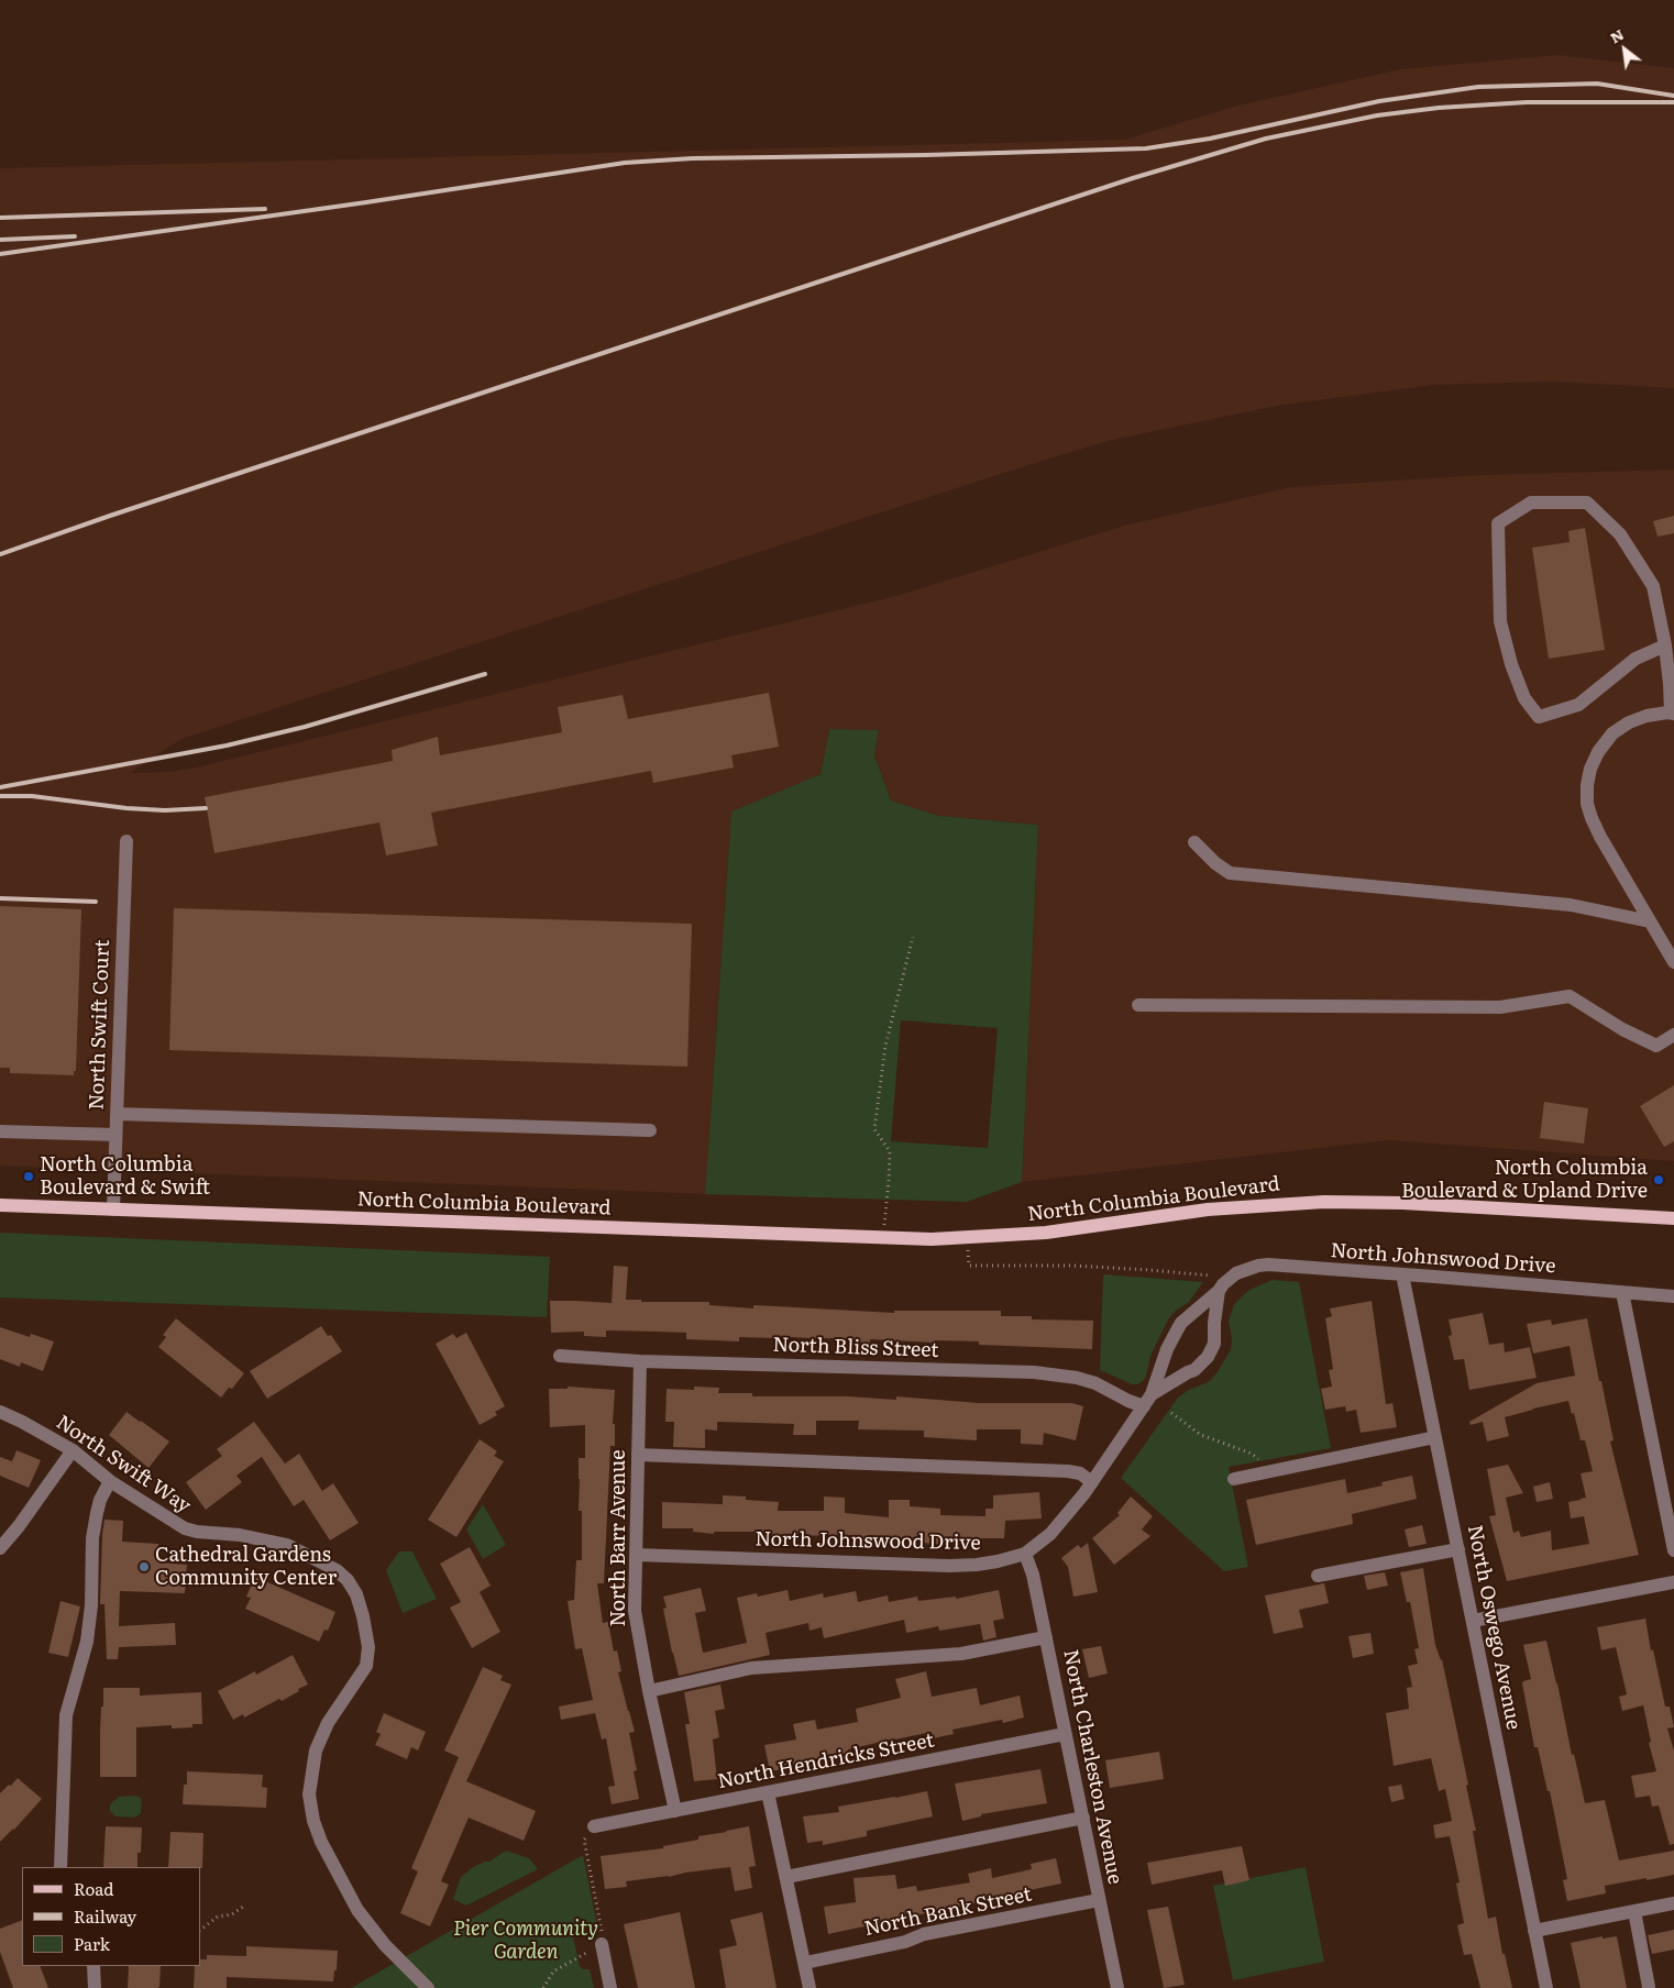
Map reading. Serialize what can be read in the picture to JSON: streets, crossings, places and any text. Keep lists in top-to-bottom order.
{
  "streets": {
    "main road": ["North Columbia Boulevard"],
    "street": [
      "North Swift Court",
      "North Johnswood Drive",
      "North Bliss Street",
      "North Swift Way",
      "North Barr Avenue",
      "North Oswego Avenue",
      "North Hendricks Street",
      "North Charleston Avenue",
      "North Bank Street"
    ]
  },
  "crossings": [
    ["North Swift Court", "North Columbia Boulevard"],
    ["North Johnswood Drive", "North Bliss Street"],
    ["North Johnswood Drive", "North Barr Avenue"],
    ["North Johnswood Drive", "North Oswego Avenue"],
    ["North Johnswood Drive", "North Charleston Avenue"],
    ["North Bliss Street", "North Barr Avenue"],
    ["North Barr Avenue", "North Hendricks Street"],
    ["North Hendricks Street", "North Charleston Avenue"],
    ["North Charleston Avenue", "North Bank Street"]
  ],
  "parks": ["Pier Community Garden"],
  "places": ["North Columbia Boulevard & Swift", "North Columbia Boulevard & Upland Drive", "Cathedral Gardens Community Center"],
  "legend": ["Road", "Railway", "Park"],
  "north": "top left"
}
